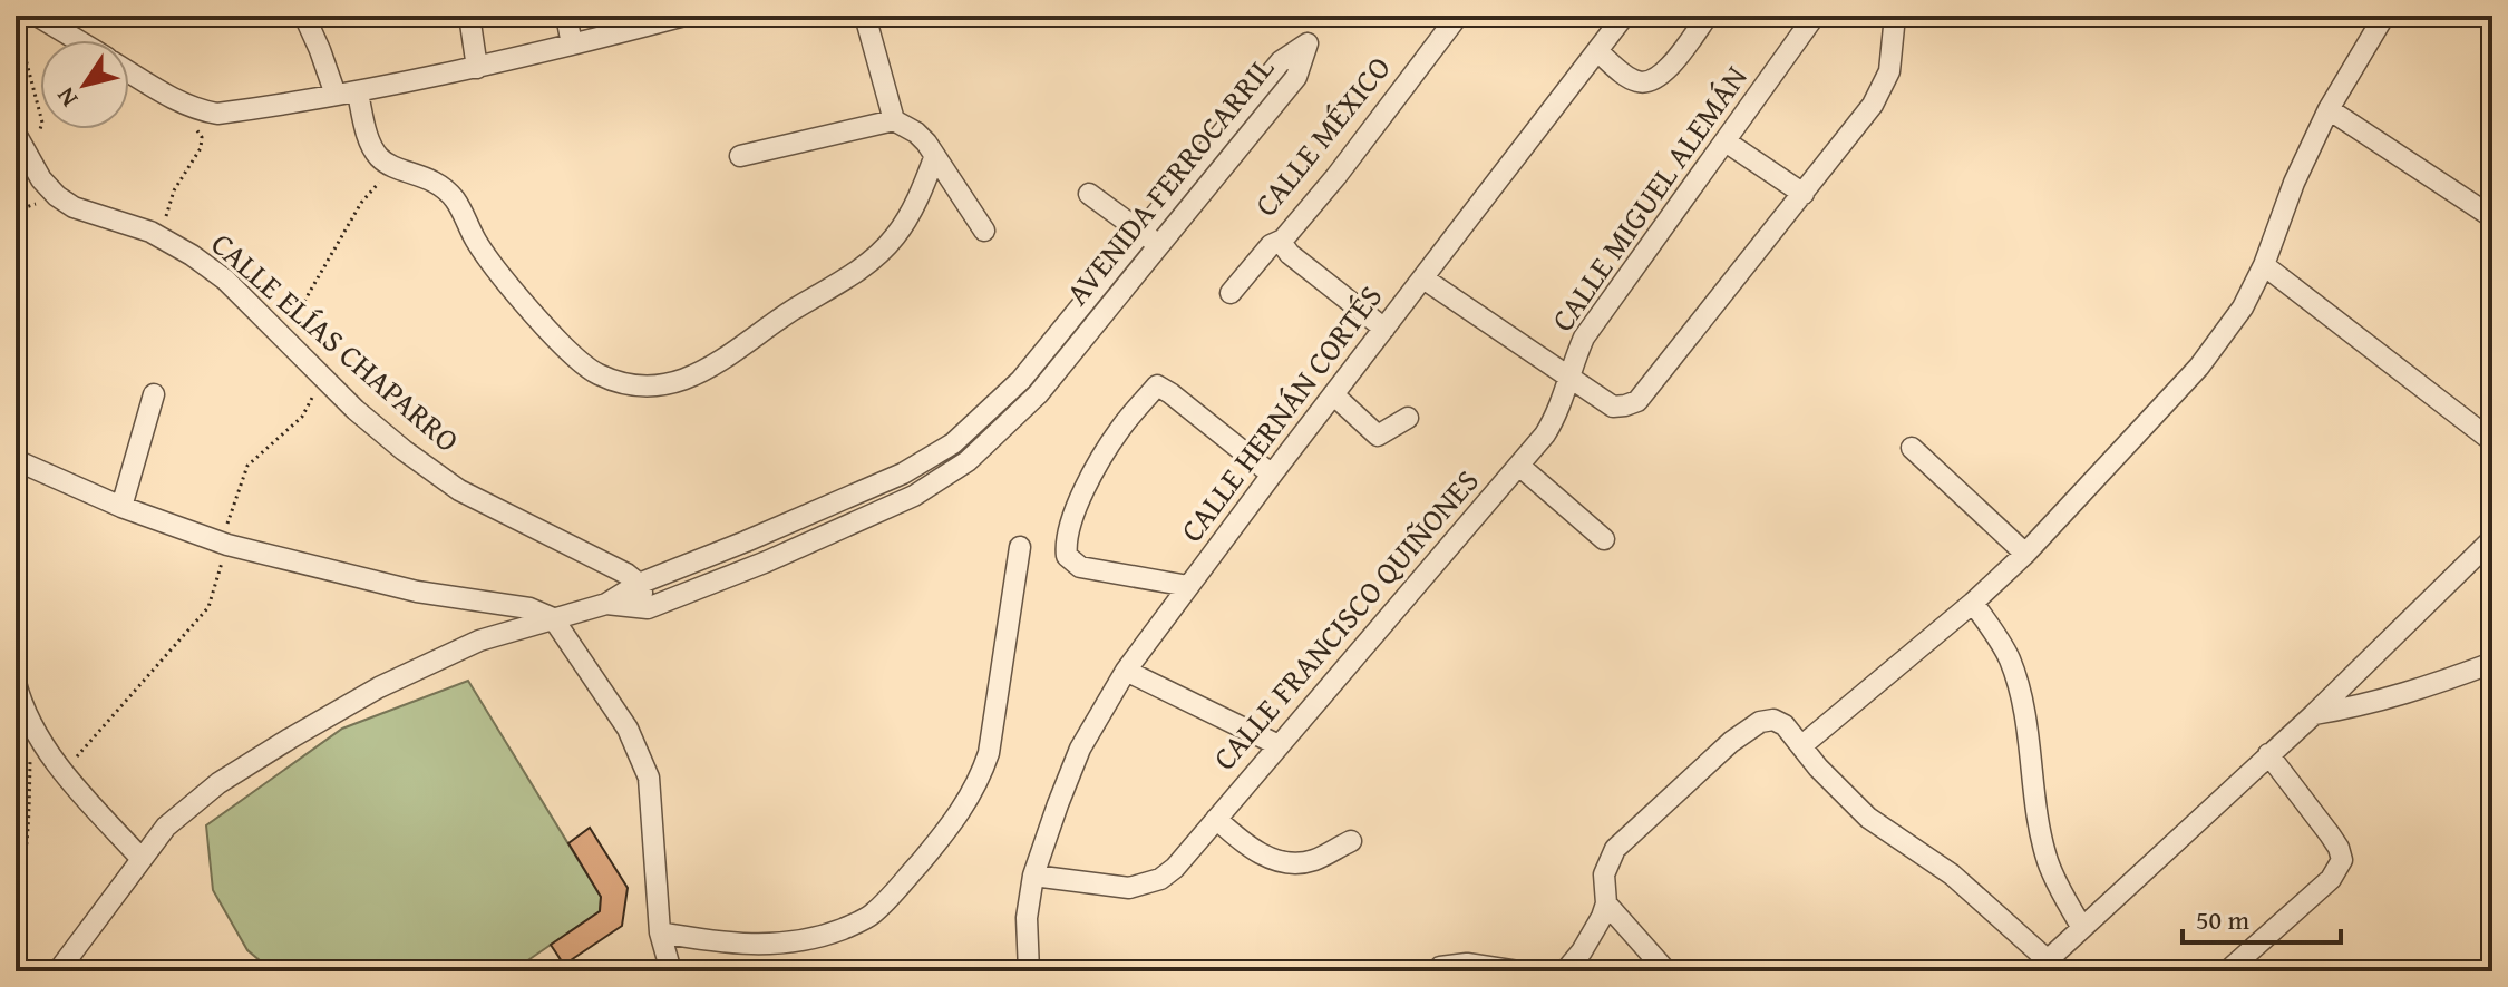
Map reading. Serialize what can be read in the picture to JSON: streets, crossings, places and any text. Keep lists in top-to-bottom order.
{
  "streets": {
    "street": [
      "CALLE MÉXICO",
      "AVENIDA FERROCARRIL",
      "CALLE MIGUEL ALEMÁN",
      "CALLE ELÍAS CHAPARRO",
      "CALLE HERNÁN CORTÉS",
      "CALLE FRANCISCO QUIÑONES"
    ]
  },
  "crossings": [
    ["AVENIDA FERROCARRIL", "CALLE ELÍAS CHAPARRO"],
    ["CALLE MIGUEL ALEMÁN", "CALLE FRANCISCO QUIÑONES"],
    ["CALLE HERNÁN CORTÉS", "CALLE FRANCISCO QUIÑONES"]
  ],
  "scale_bar": "50 m",
  "north": "bottom left"
}
